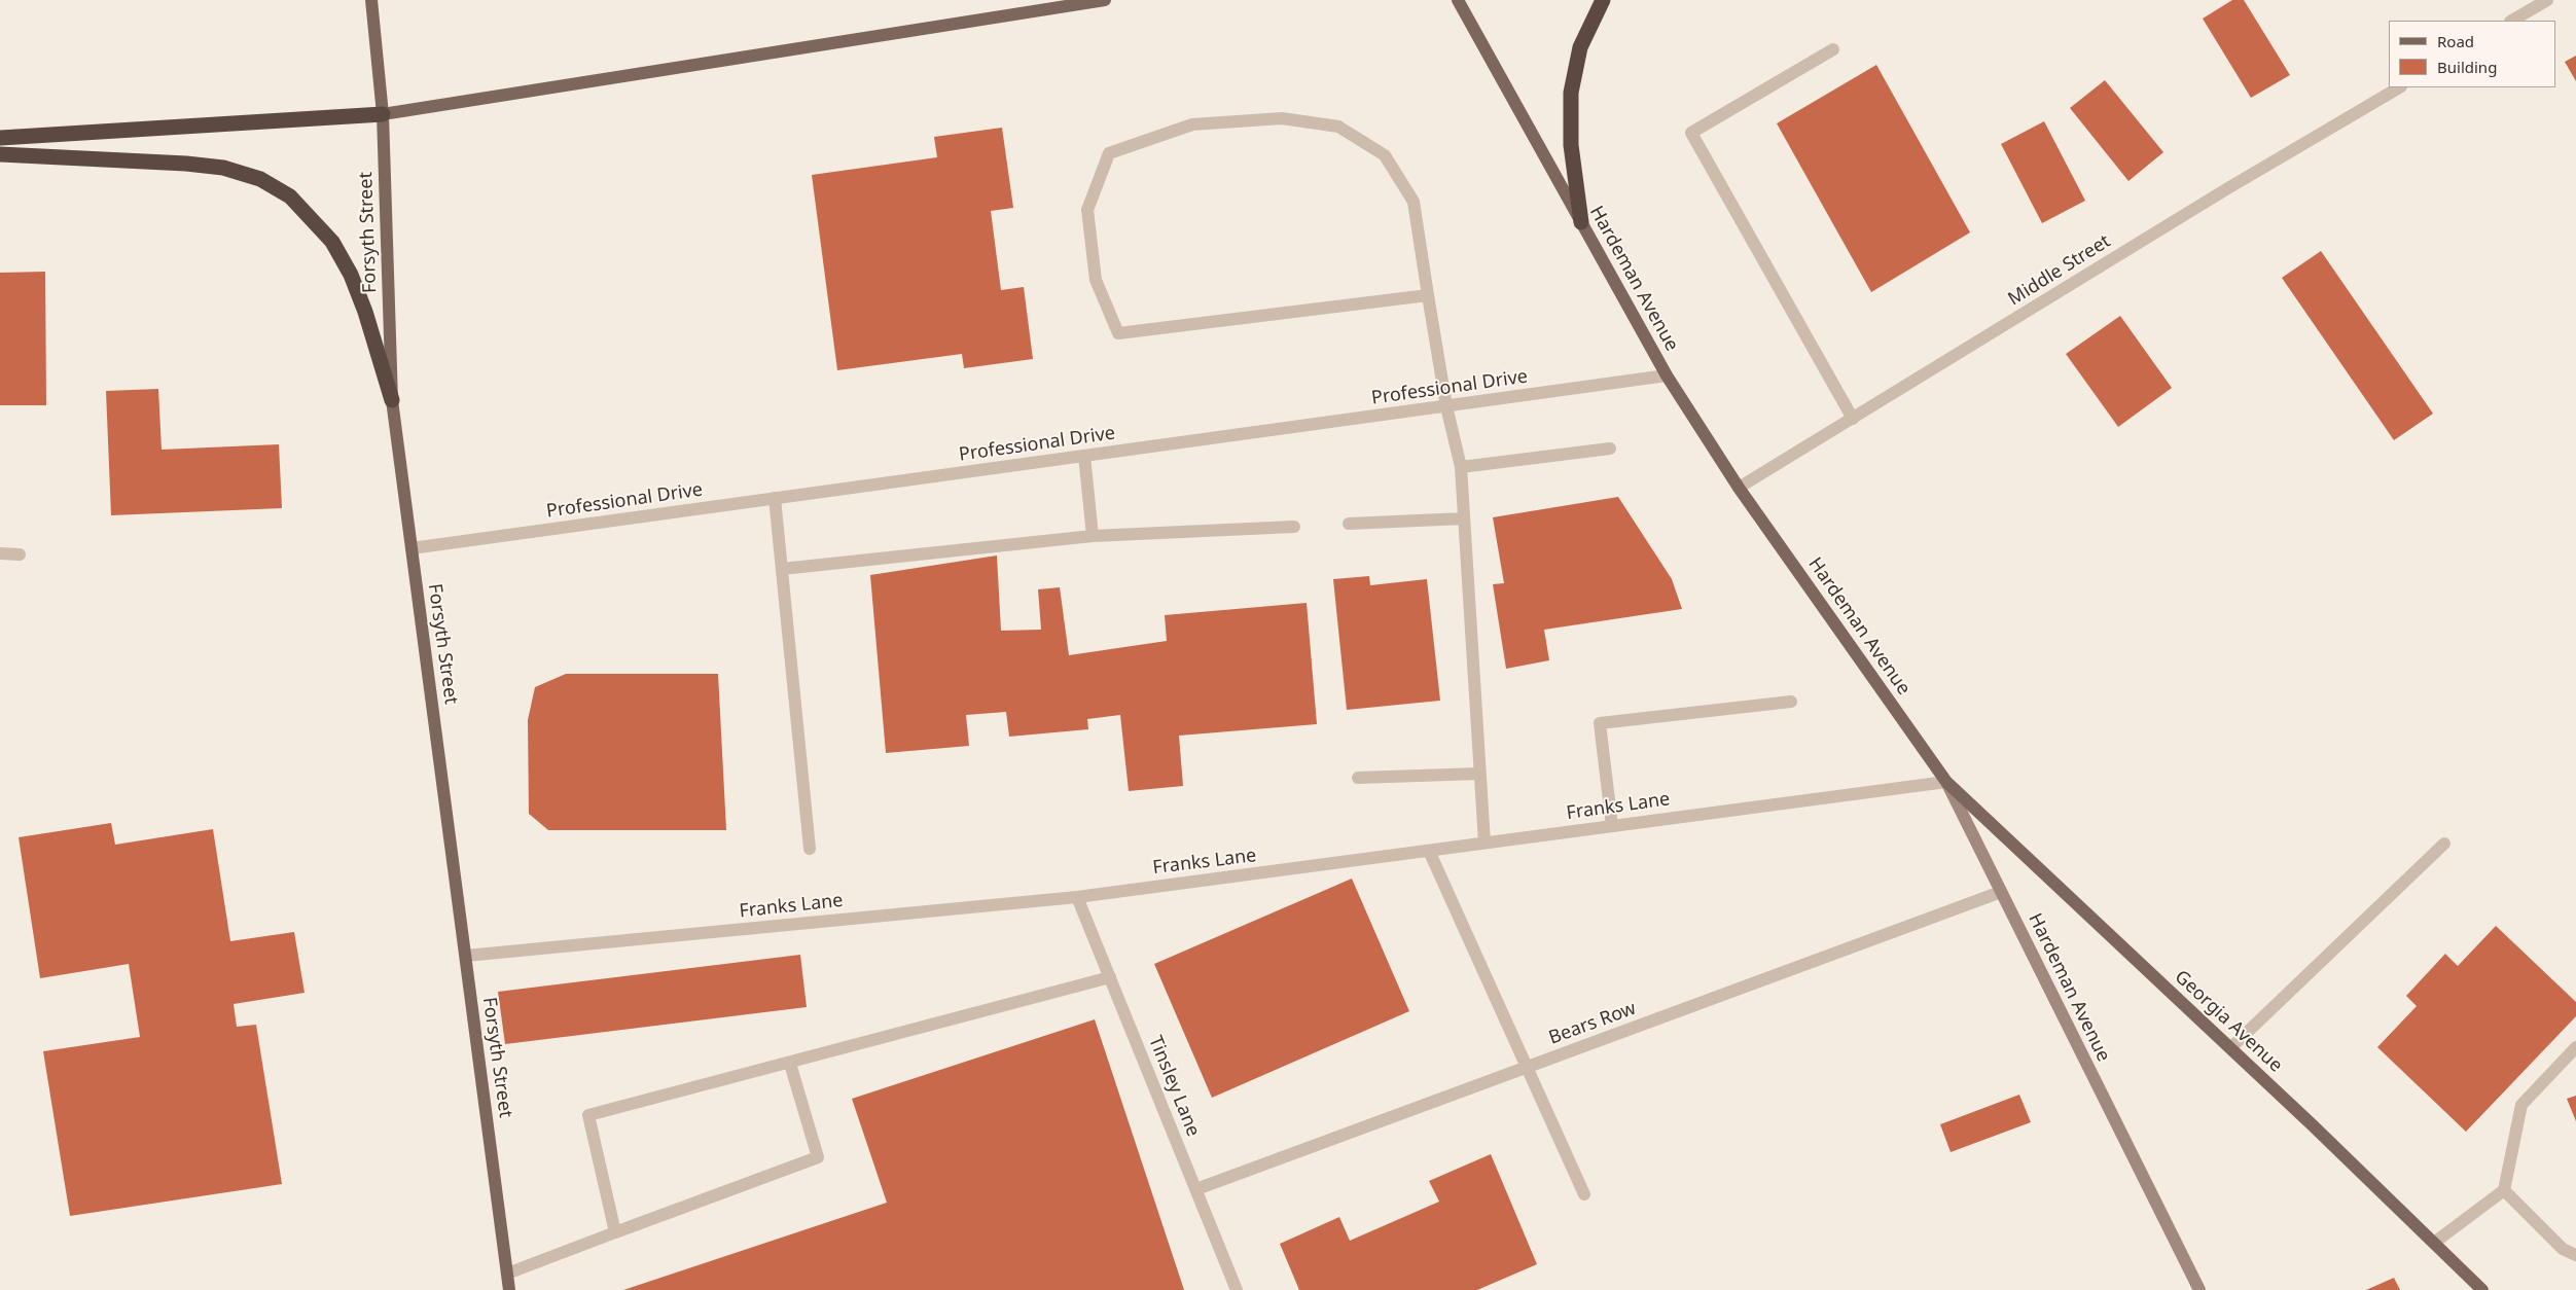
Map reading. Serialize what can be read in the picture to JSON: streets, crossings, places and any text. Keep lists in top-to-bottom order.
{
  "streets": {
    "main road": ["Forsyth Street", "Hardeman Avenue", "Georgia Avenue"],
    "street": [
      "Middle Street",
      "Professional Drive",
      "Franks Lane",
      "Bears Row",
      "Tinsley Lane"
    ]
  },
  "crossings": [
    ["Forsyth Street", "Professional Drive"],
    ["Forsyth Street", "Franks Lane"],
    ["Middle Street", "Hardeman Avenue"],
    ["Hardeman Avenue", "Professional Drive"],
    ["Hardeman Avenue", "Franks Lane"],
    ["Hardeman Avenue", "Georgia Avenue"],
    ["Hardeman Avenue", "Bears Row"],
    ["Franks Lane", "Georgia Avenue"],
    ["Franks Lane", "Tinsley Lane"],
    ["Bears Row", "Tinsley Lane"]
  ],
  "legend": ["Road", "Building"]
}
